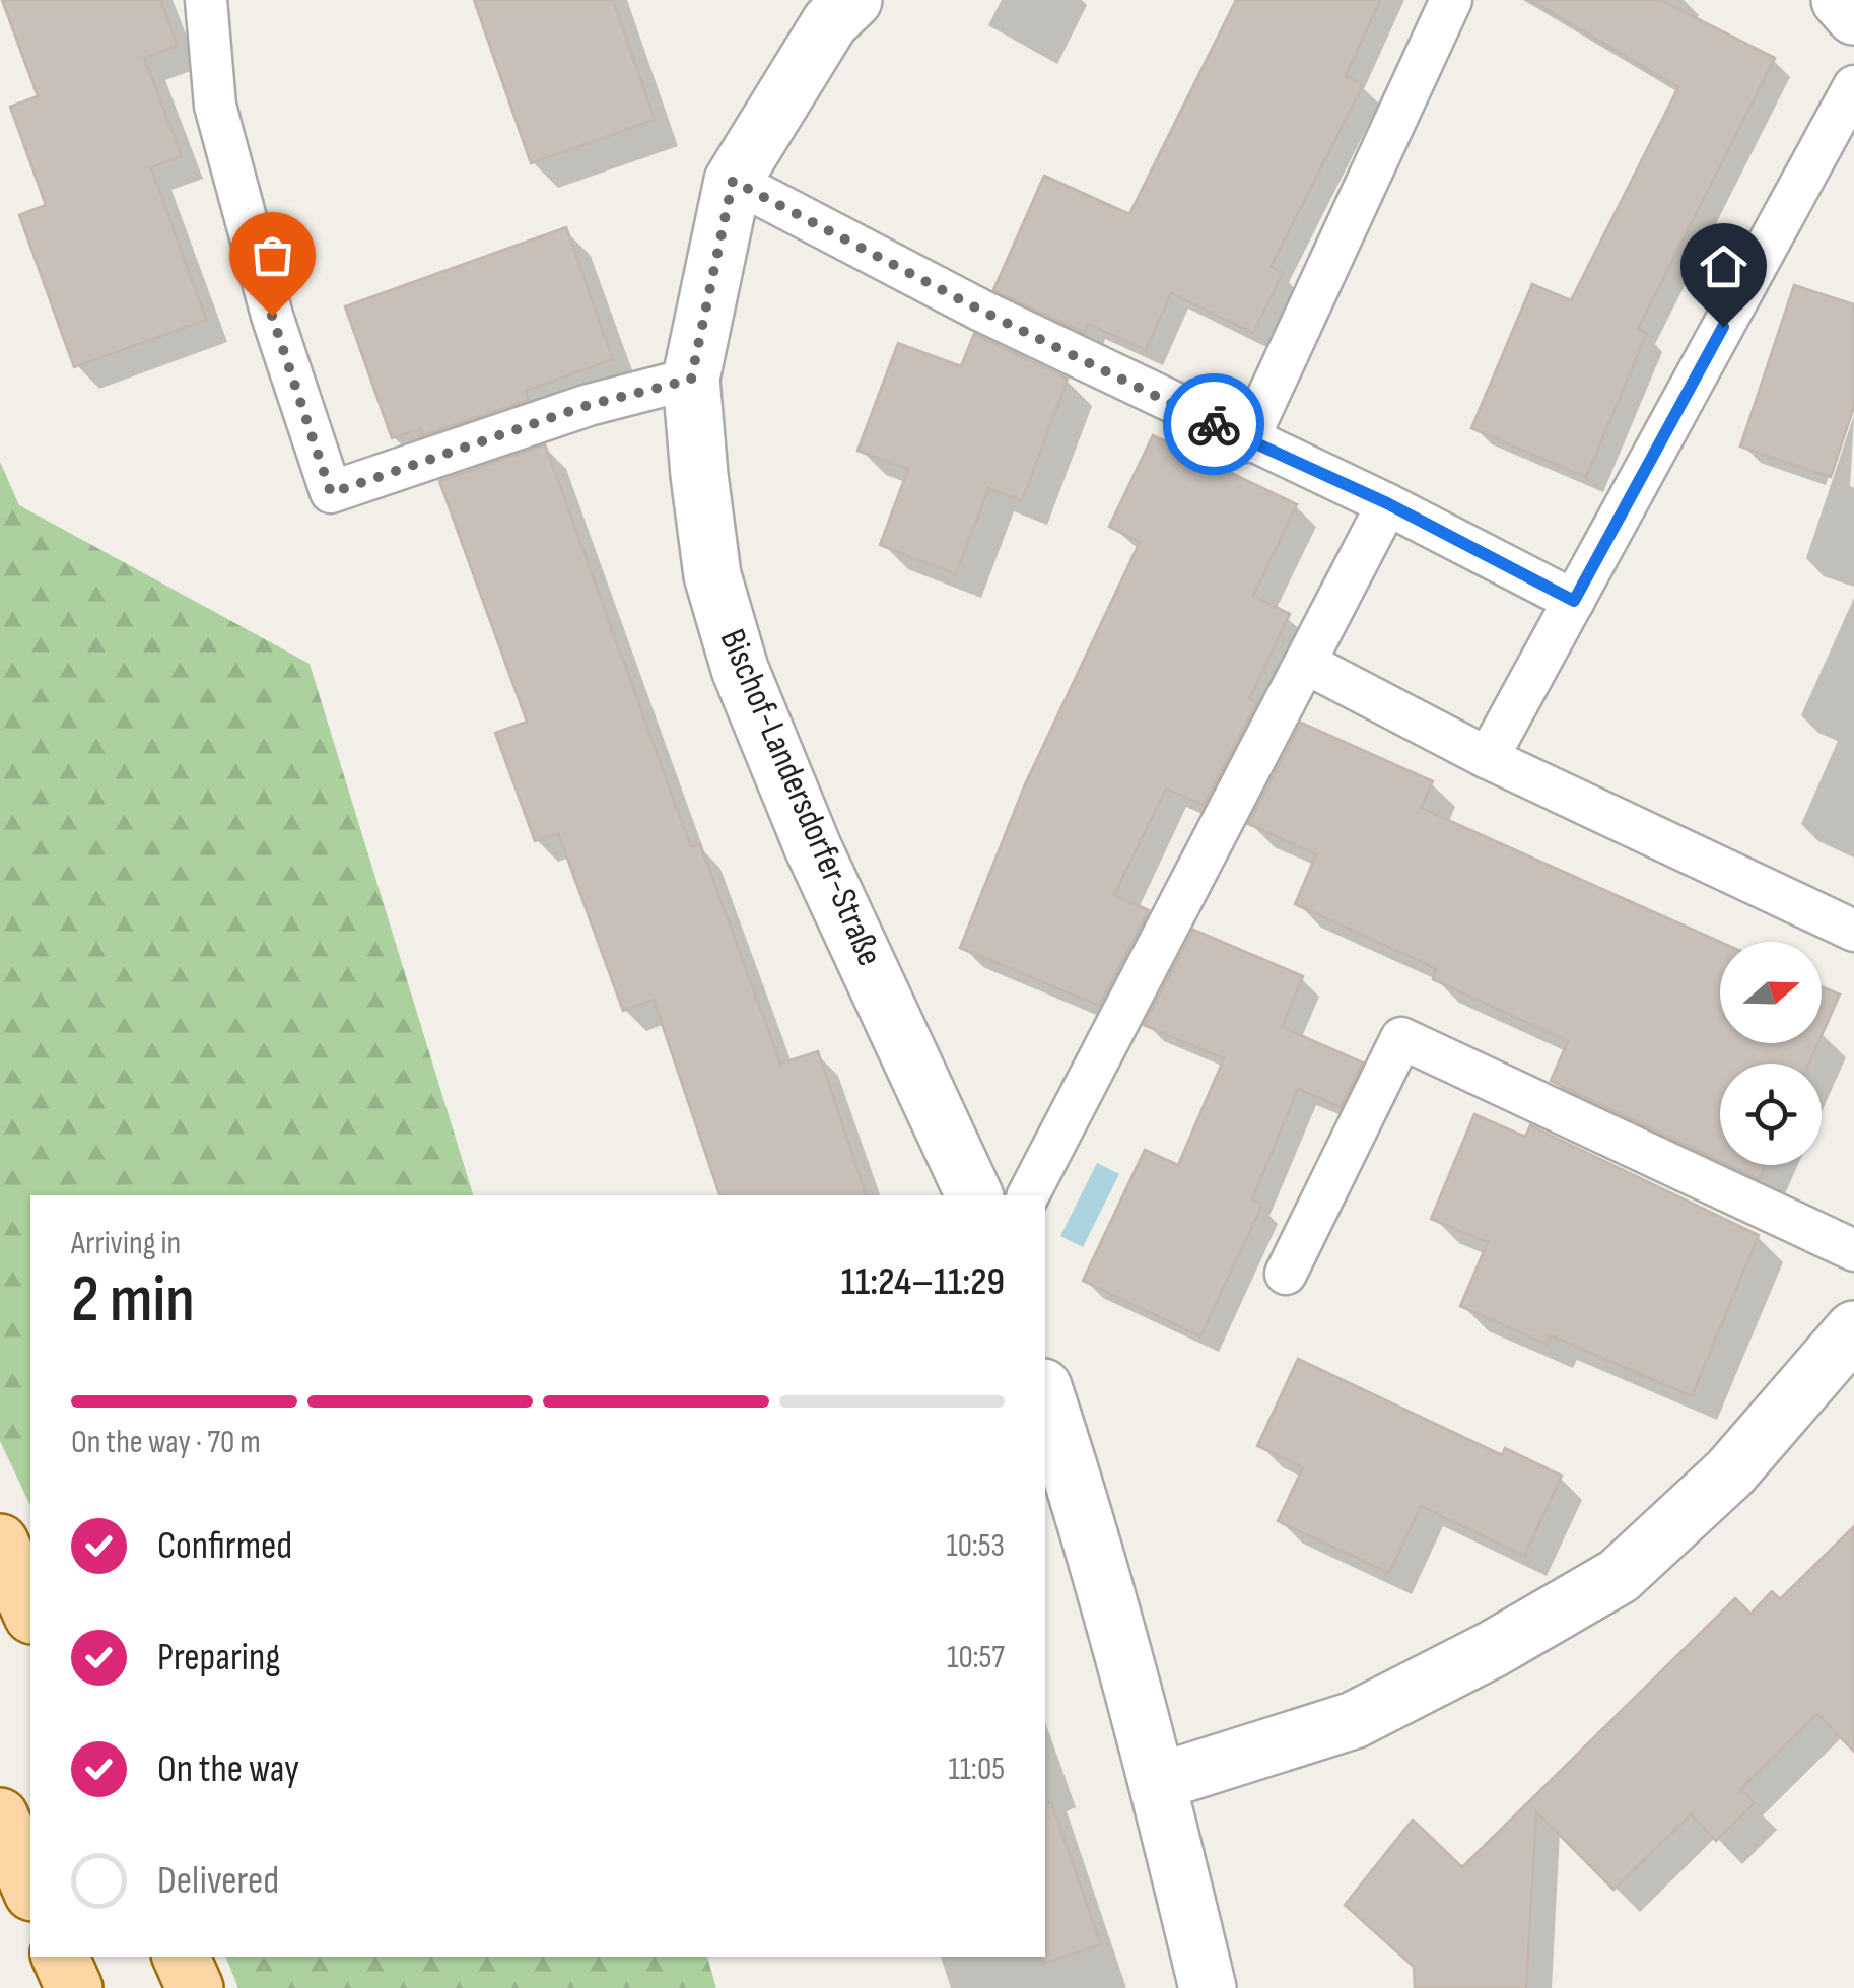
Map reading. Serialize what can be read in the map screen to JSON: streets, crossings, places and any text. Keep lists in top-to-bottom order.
{
  "streets": {
    "street": ["Bischof-Landersdorfer-Straße"]
  },
  "north": "right",
  "page": {
    "heading": ["2 min", "Arriving in", "11:24–11:29"],
    "bar": "On the way · 70 m",
    "list": [
      ["Confirmed", "10:53"],
      ["Preparing", "10:57"],
      ["On the way", "11:05"],
      "Delivered"
    ]
  }
}
